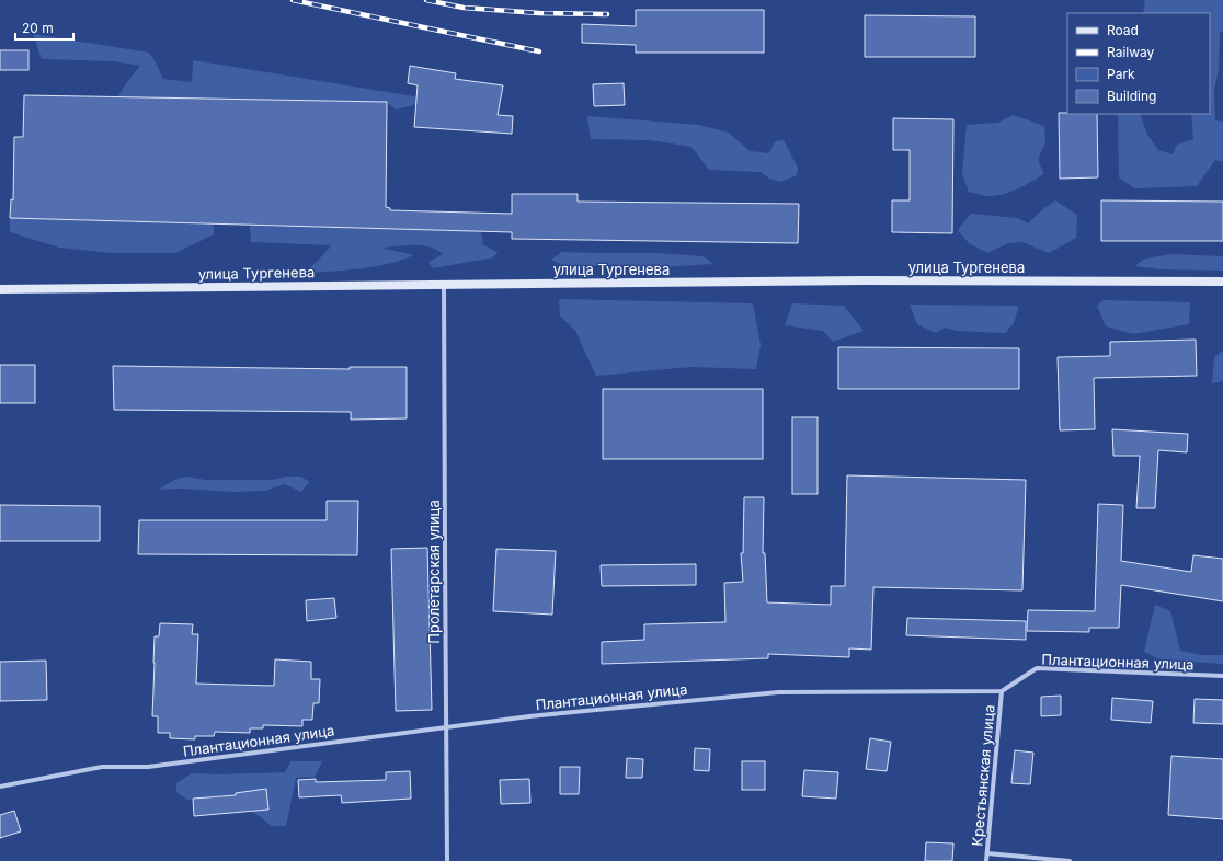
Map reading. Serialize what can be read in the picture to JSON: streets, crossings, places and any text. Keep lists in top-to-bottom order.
{
  "streets": {
    "main road": ["улица Тургенева"],
    "street": ["Пролетарская улица", "Плантационная улица", "Крестьянская улица"]
  },
  "crossings": [
    ["улица Тургенева", "Пролетарская улица"],
    ["Пролетарская улица", "Плантационная улица"],
    ["Плантационная улица", "Крестьянская улица"]
  ],
  "legend": [
    "Road",
    "Railway",
    "Park",
    "Building"
  ],
  "scale_bar": "20 m"
}
